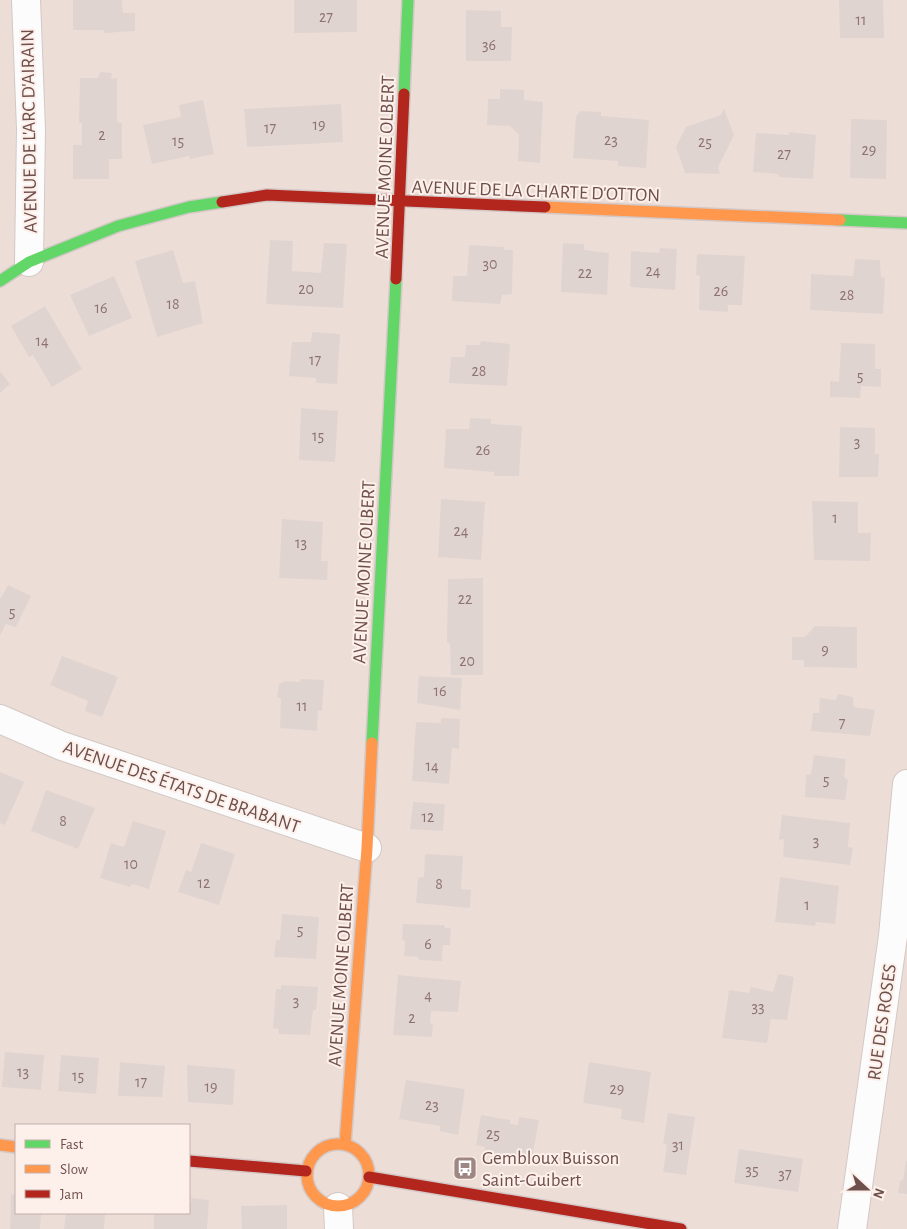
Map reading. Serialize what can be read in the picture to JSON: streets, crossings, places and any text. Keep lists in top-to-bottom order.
{
  "streets": {
    "street": [
      "AVENUE DE L'ARC D'AIRAIN",
      "AVENUE MOINE OLBERT",
      "AVENUE DE LA CHARTE D'OTTON",
      "AVENUE DES ÉTATS DE BRABANT",
      "RUE DES ROSES"
    ]
  },
  "crossings": [
    ["AVENUE DE L'ARC D'AIRAIN", "AVENUE DE LA CHARTE D'OTTON"],
    ["AVENUE MOINE OLBERT", "AVENUE DE LA CHARTE D'OTTON"],
    ["AVENUE MOINE OLBERT", "AVENUE DES ÉTATS DE BRABANT"]
  ],
  "places": {
    "bus stop": ["Gembloux Buisson Saint-Guibert"]
  },
  "house_numbers": [
    "27",
    "11",
    "36",
    "19",
    "17",
    "2",
    "23",
    "15",
    "25",
    "29",
    "27",
    "30",
    "24",
    "22",
    "20",
    "26",
    "28",
    "18",
    "16",
    "14",
    "17",
    "28",
    "5",
    "15",
    "3",
    "26",
    "1",
    "24",
    "13",
    "22",
    "5",
    "9",
    "20",
    "16",
    "11",
    "7",
    "14",
    "5",
    "12",
    "8",
    "3",
    "10",
    "12",
    "8",
    "1",
    "5",
    "6",
    "4",
    "3",
    "33",
    "2",
    "13",
    "15",
    "17",
    "19",
    "29",
    "23",
    "25",
    "31",
    "35",
    "37"
  ],
  "legend": ["Fast", "Slow", "Jam"],
  "north": "right"
}
